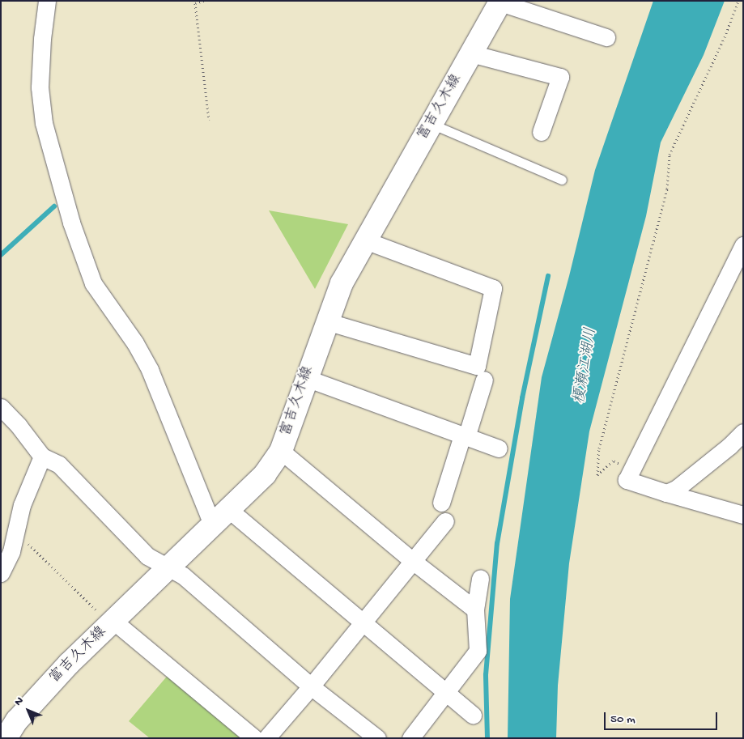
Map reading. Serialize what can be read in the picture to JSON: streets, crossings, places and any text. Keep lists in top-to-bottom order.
{
  "streets": {
    "main road": ["富吉久木線"]
  },
  "water": ["榎瀬江湖川"],
  "scale_bar": "50 m",
  "north": "top left"
}
